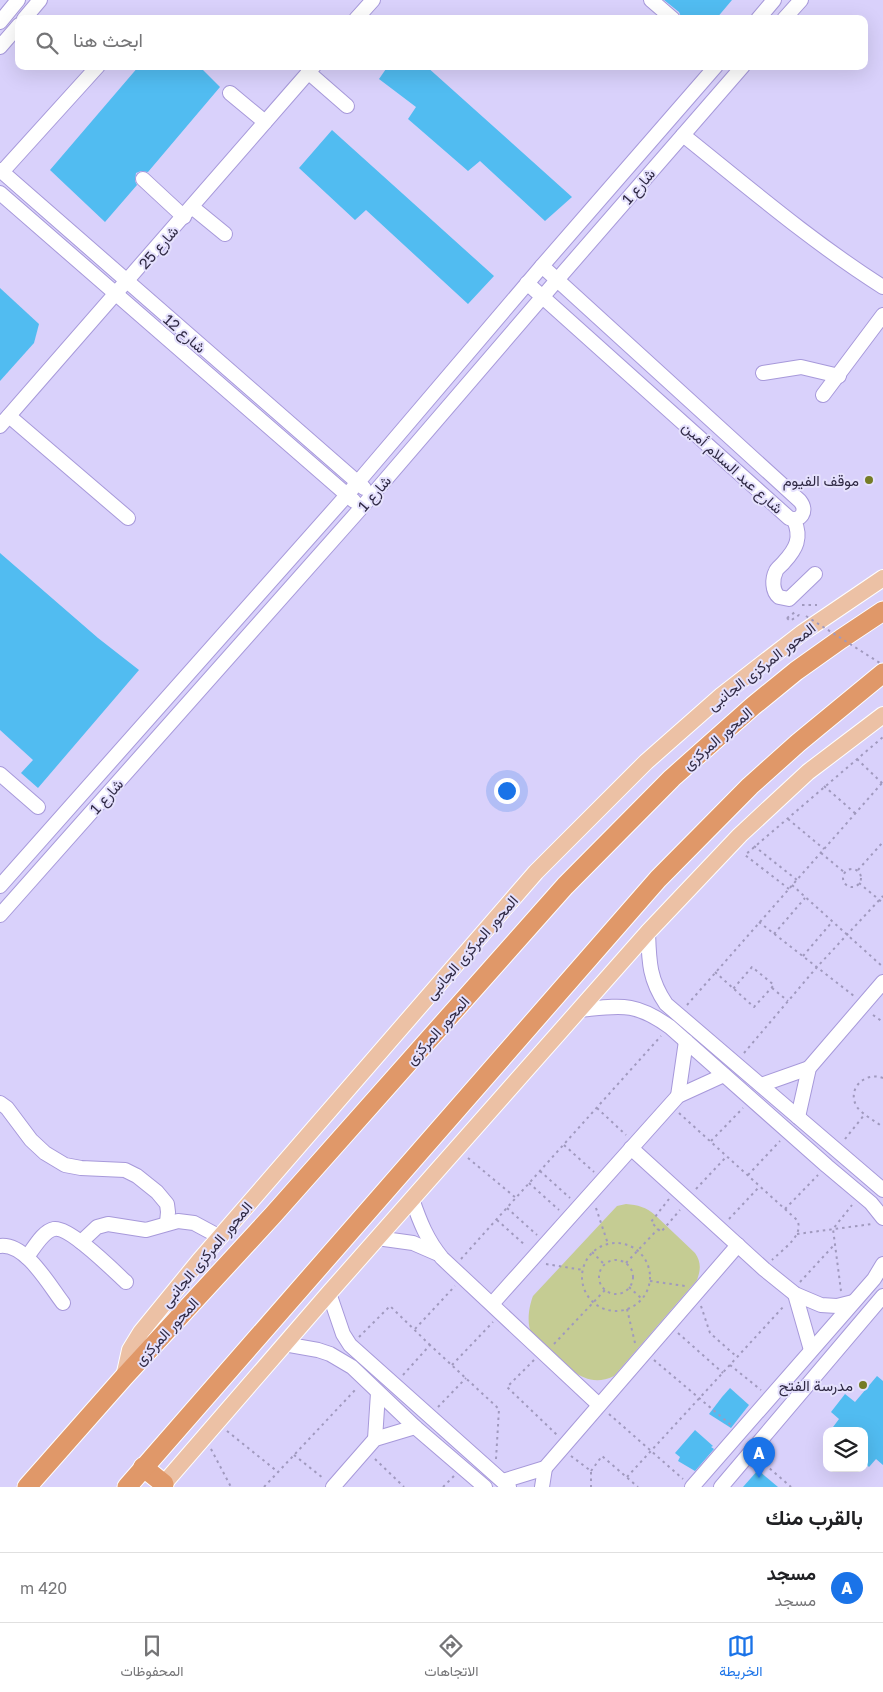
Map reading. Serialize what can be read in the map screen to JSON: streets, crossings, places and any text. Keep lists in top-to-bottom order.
{
  "streets": {
    "highway": ["المحور المركزى"],
    "main road": ["المحور المركزى الجانبى"],
    "street": [
      "شارع 1",
      "شارع 25",
      "شارع 12",
      "شارع عبد السلام أمين"
    ]
  },
  "crossings": [
    ["شارع 1", "شارع 12"],
    ["شارع 1", "شارع عبد السلام أمين"],
    ["شارع 25", "شارع 12"],
    ["المحور المركزى الجانبى", "المحور المركزى"]
  ],
  "places": ["موقف الفيوم", "مدرسة الفتح"],
  "page": {
    "search": "ابحث هنا",
    "pins": "A",
    "heading": "بالقرب منك",
    "list": [
      {
        "mark": "A",
        "name": "مسجد",
        "note": "مسجد",
        "value": "420 m"
      }
    ],
    "nav": ["الخريطة", "الاتجاهات", "المحفوظات"]
  }
}
